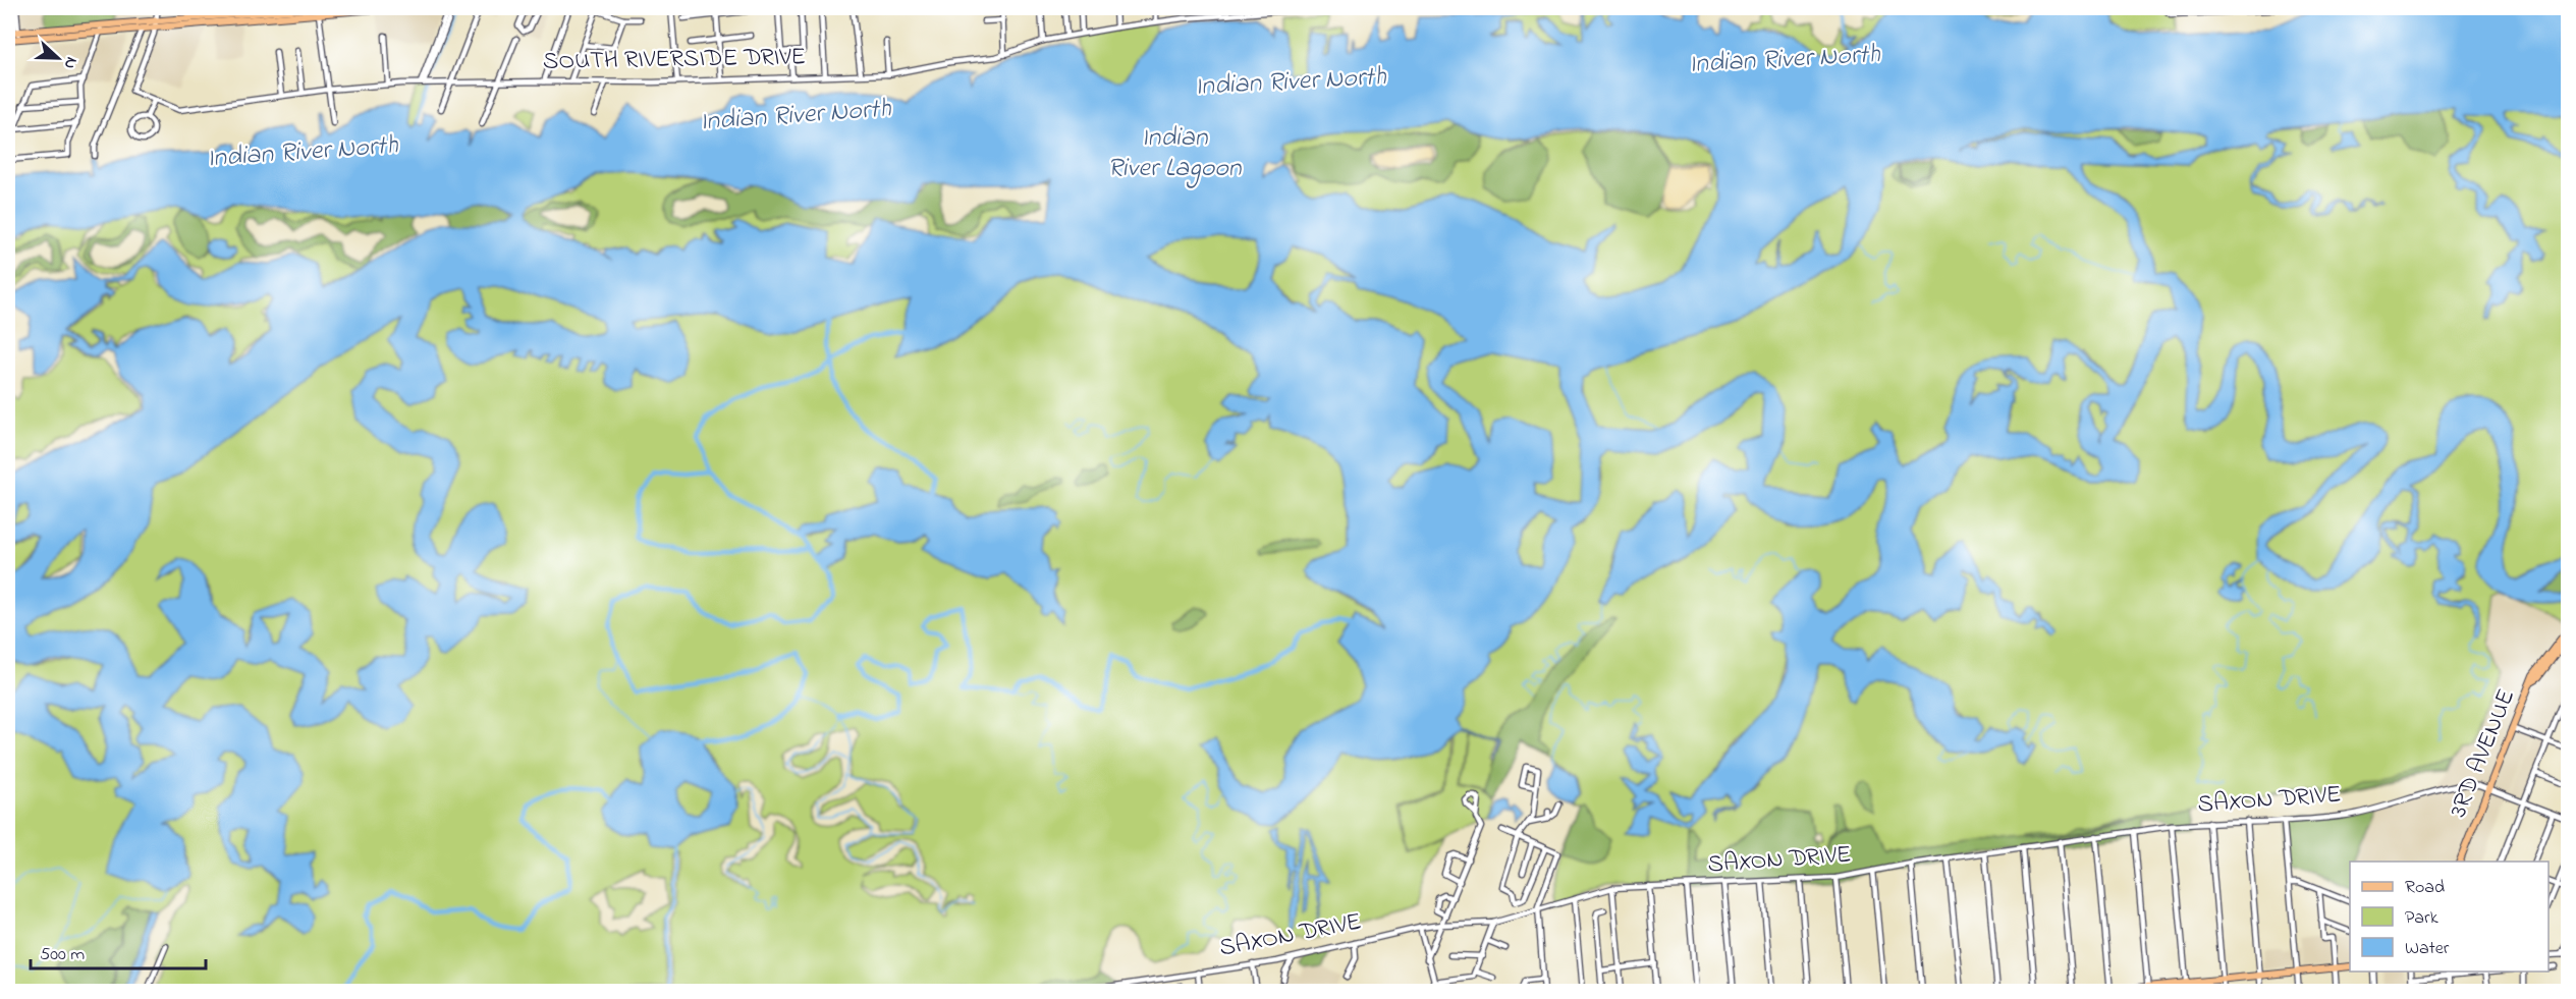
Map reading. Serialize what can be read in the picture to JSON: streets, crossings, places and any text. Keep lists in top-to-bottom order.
{
  "streets": {
    "main road": ["3RD AVENUE"],
    "street": ["SOUTH RIVERSIDE DRIVE", "SAXON DRIVE"]
  },
  "crossings": [
    ["3RD AVENUE", "SAXON DRIVE"]
  ],
  "water": ["Indian River North", "Indian River Lagoon"],
  "legend": ["Road", "Park", "Water"],
  "scale_bar": "500 m",
  "north": "right"
}
